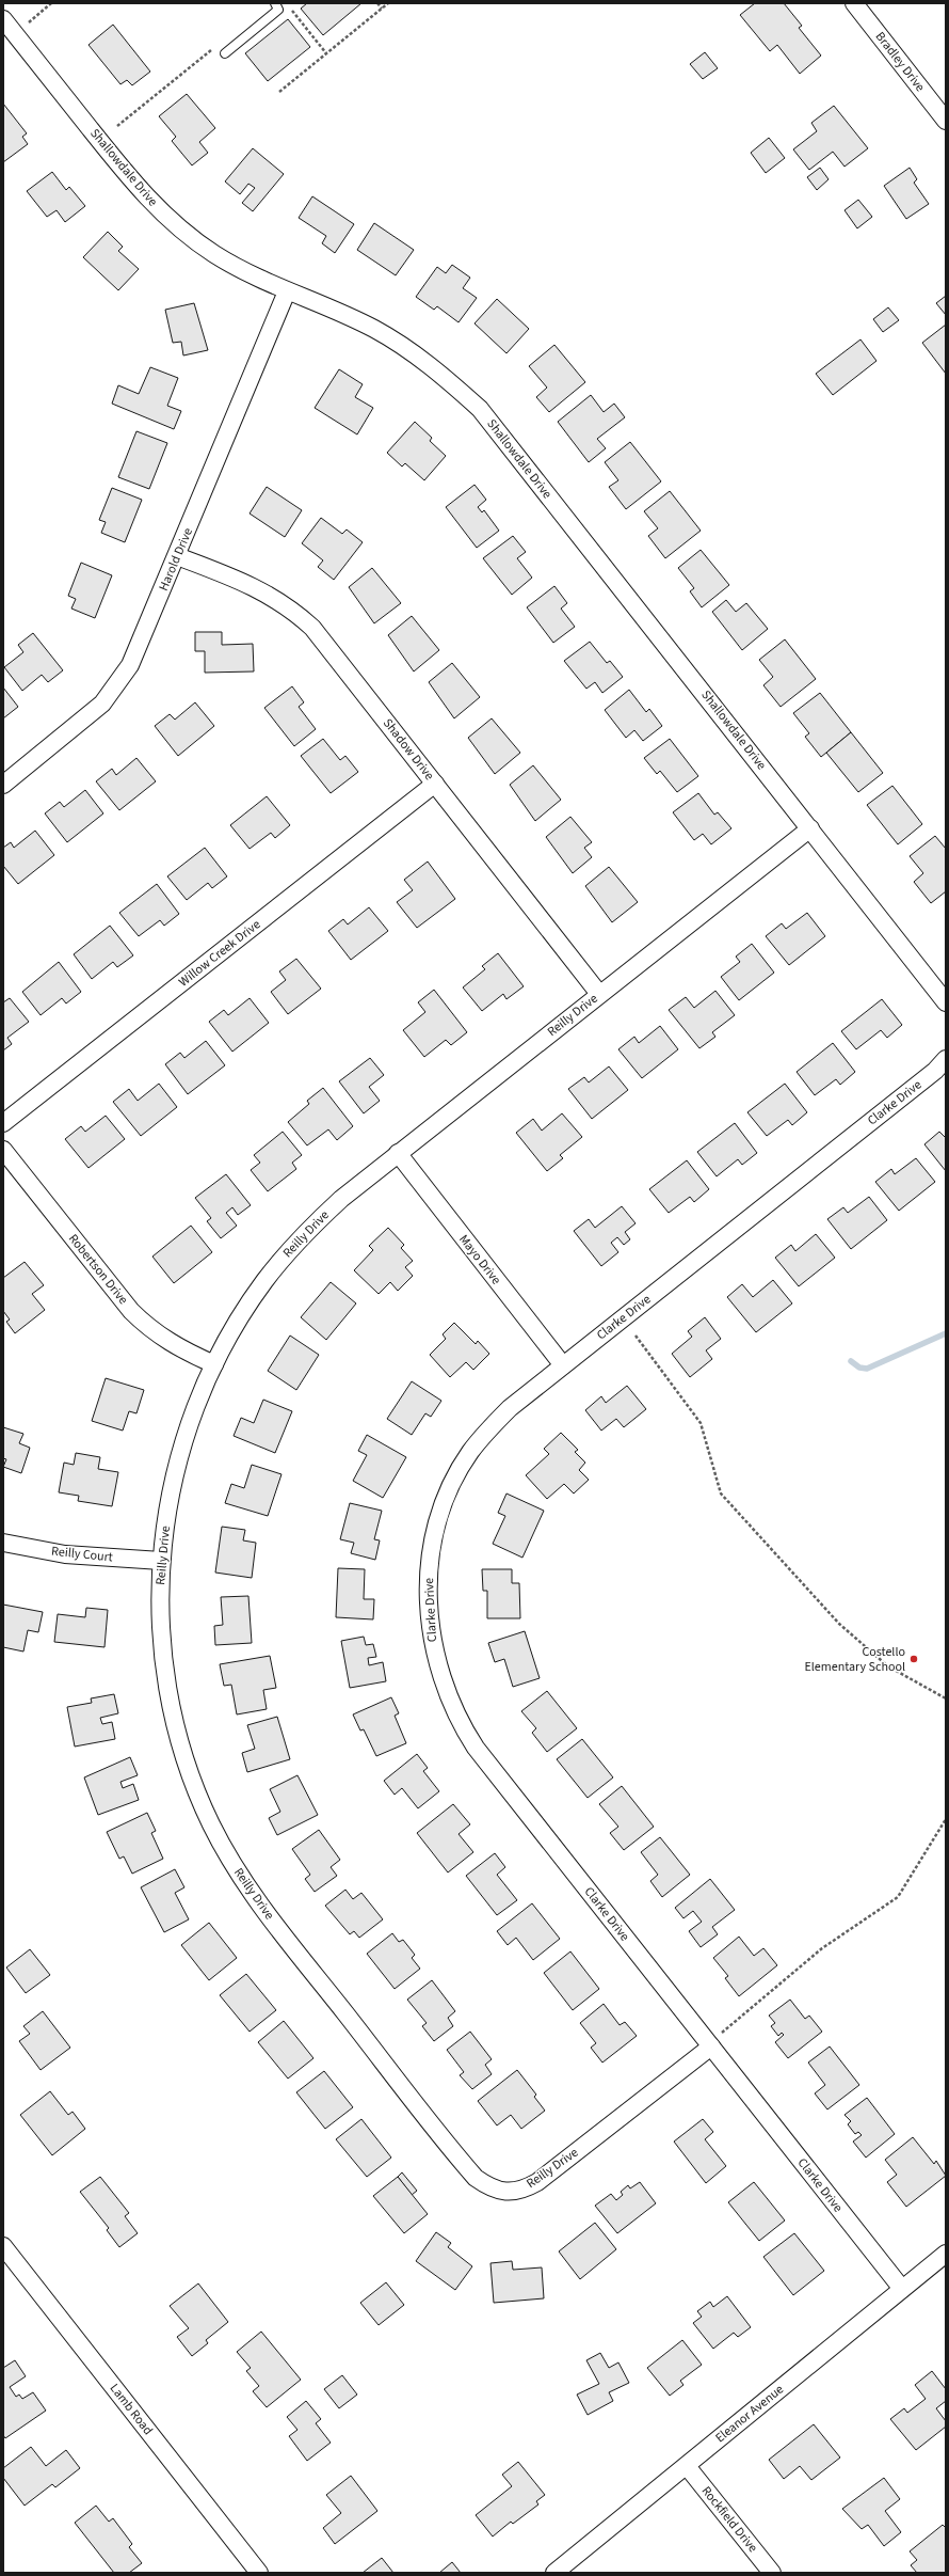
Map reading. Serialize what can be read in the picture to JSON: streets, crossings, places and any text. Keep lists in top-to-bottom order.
{
  "streets": {
    "street": [
      "Bradley Drive",
      "Shallowdale Drive",
      "Harold Drive",
      "Shadow Drive",
      "Willow Creek Drive",
      "Reilly Drive",
      "Clarke Drive",
      "Mayo Drive",
      "Robertson Drive",
      "Reilly Court",
      "Lamb Road",
      "Eleanor Avenue",
      "Rockfield Drive"
    ]
  },
  "crossings": [
    ["Shallowdale Drive", "Harold Drive"],
    ["Shallowdale Drive", "Reilly Drive"],
    ["Harold Drive", "Shadow Drive"],
    ["Shadow Drive", "Willow Creek Drive"],
    ["Shadow Drive", "Reilly Drive"],
    ["Reilly Drive", "Clarke Drive"],
    ["Reilly Drive", "Mayo Drive"],
    ["Reilly Drive", "Robertson Drive"],
    ["Reilly Drive", "Reilly Court"],
    ["Clarke Drive", "Mayo Drive"],
    ["Clarke Drive", "Eleanor Avenue"],
    ["Eleanor Avenue", "Rockfield Drive"]
  ],
  "places": ["Costello Elementary School"]
}
